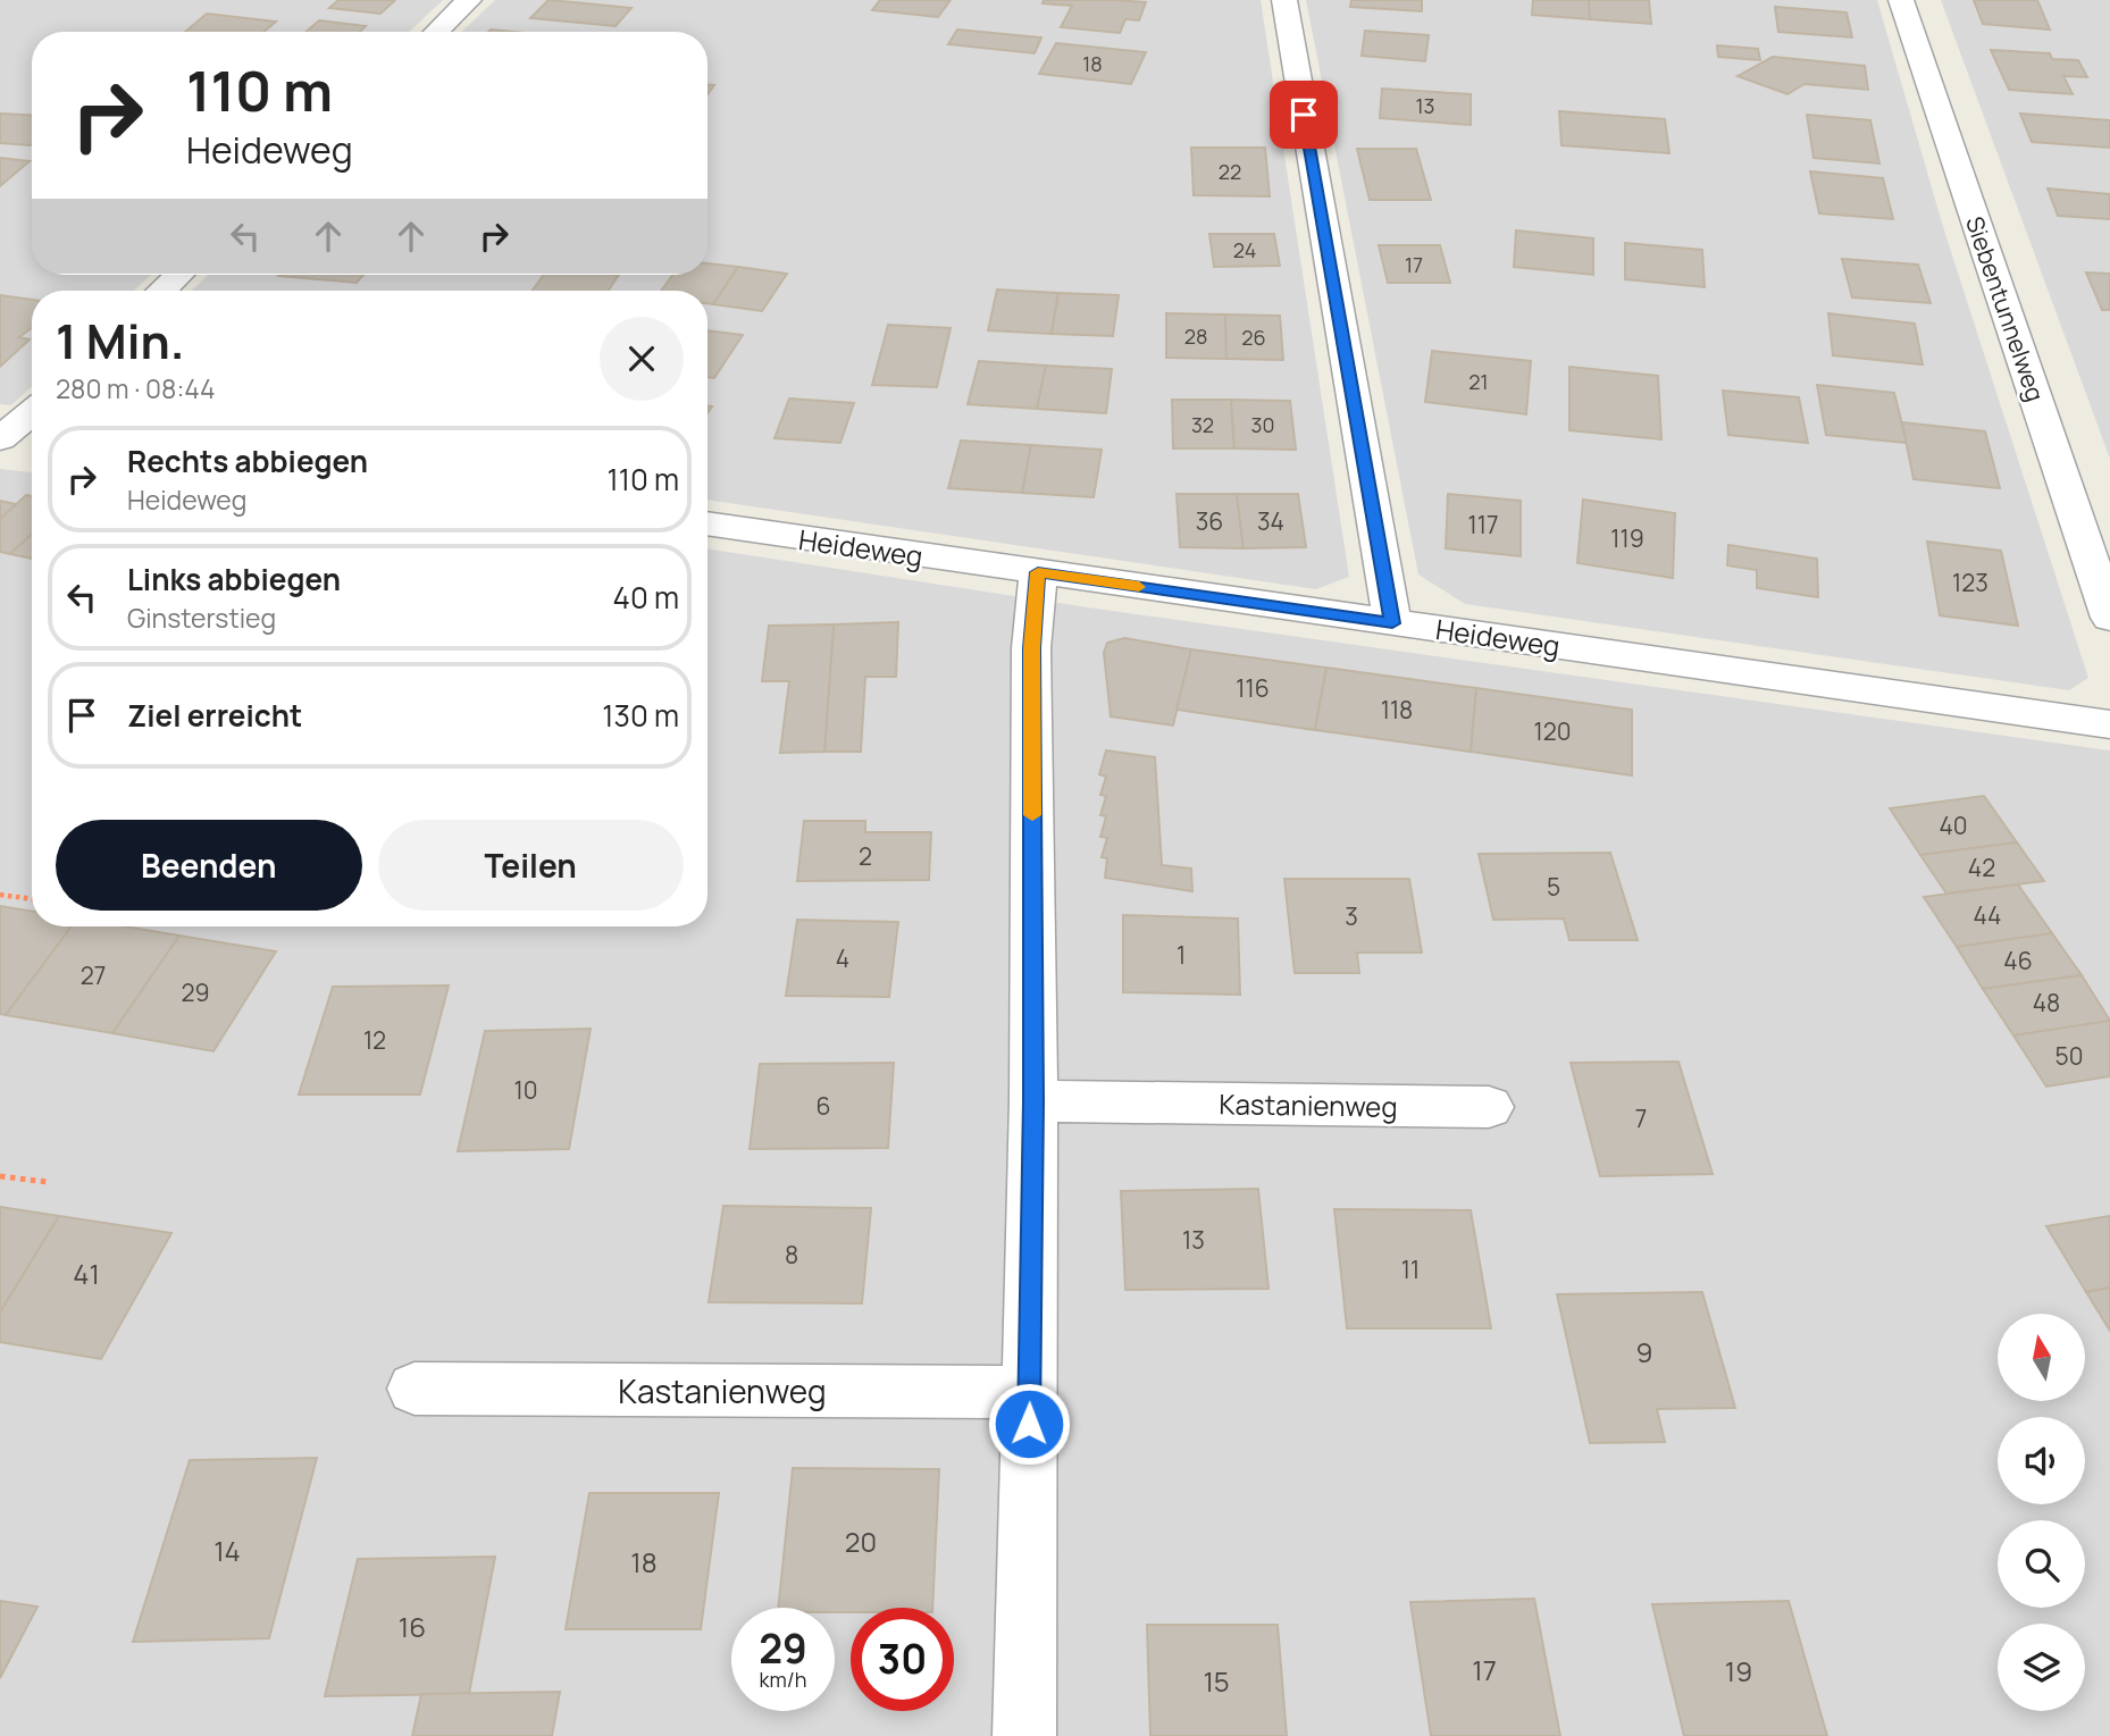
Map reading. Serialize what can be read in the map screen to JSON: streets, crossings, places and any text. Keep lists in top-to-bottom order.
{
  "streets": {
    "street": ["Siebentunnelweg", "Heideweg", "Kastanienweg"]
  },
  "house_numbers": [
    "18",
    "13",
    "22",
    "24",
    "17",
    "28",
    "26",
    "21",
    "32",
    "30",
    "36",
    "34",
    "117",
    "119",
    "123",
    "116",
    "118",
    "120",
    "40",
    "2",
    "42",
    "5",
    "44",
    "3",
    "1",
    "4",
    "46",
    "27",
    "29",
    "48",
    "12",
    "50",
    "10",
    "6",
    "7",
    "13",
    "8",
    "11",
    "41",
    "9",
    "20",
    "14",
    "18",
    "16",
    "17",
    "19",
    "15"
  ],
  "north": "top",
  "page": {
    "turn": ["110 m", "Heideweg"],
    "heading": ["1 Min.", "280 m · 08:44"],
    "list": [
      {
        "name": "Rechts abbiegen",
        "note": "Heideweg",
        "value": "110 m"
      },
      {
        "name": "Links abbiegen",
        "note": "Ginsterstieg",
        "value": "40 m"
      },
      {
        "name": "Ziel erreicht",
        "value": "130 m"
      }
    ],
    "buttons": ["Beenden", "Teilen"],
    "speed": "29 km/h",
    "limit": "30"
  }
}
